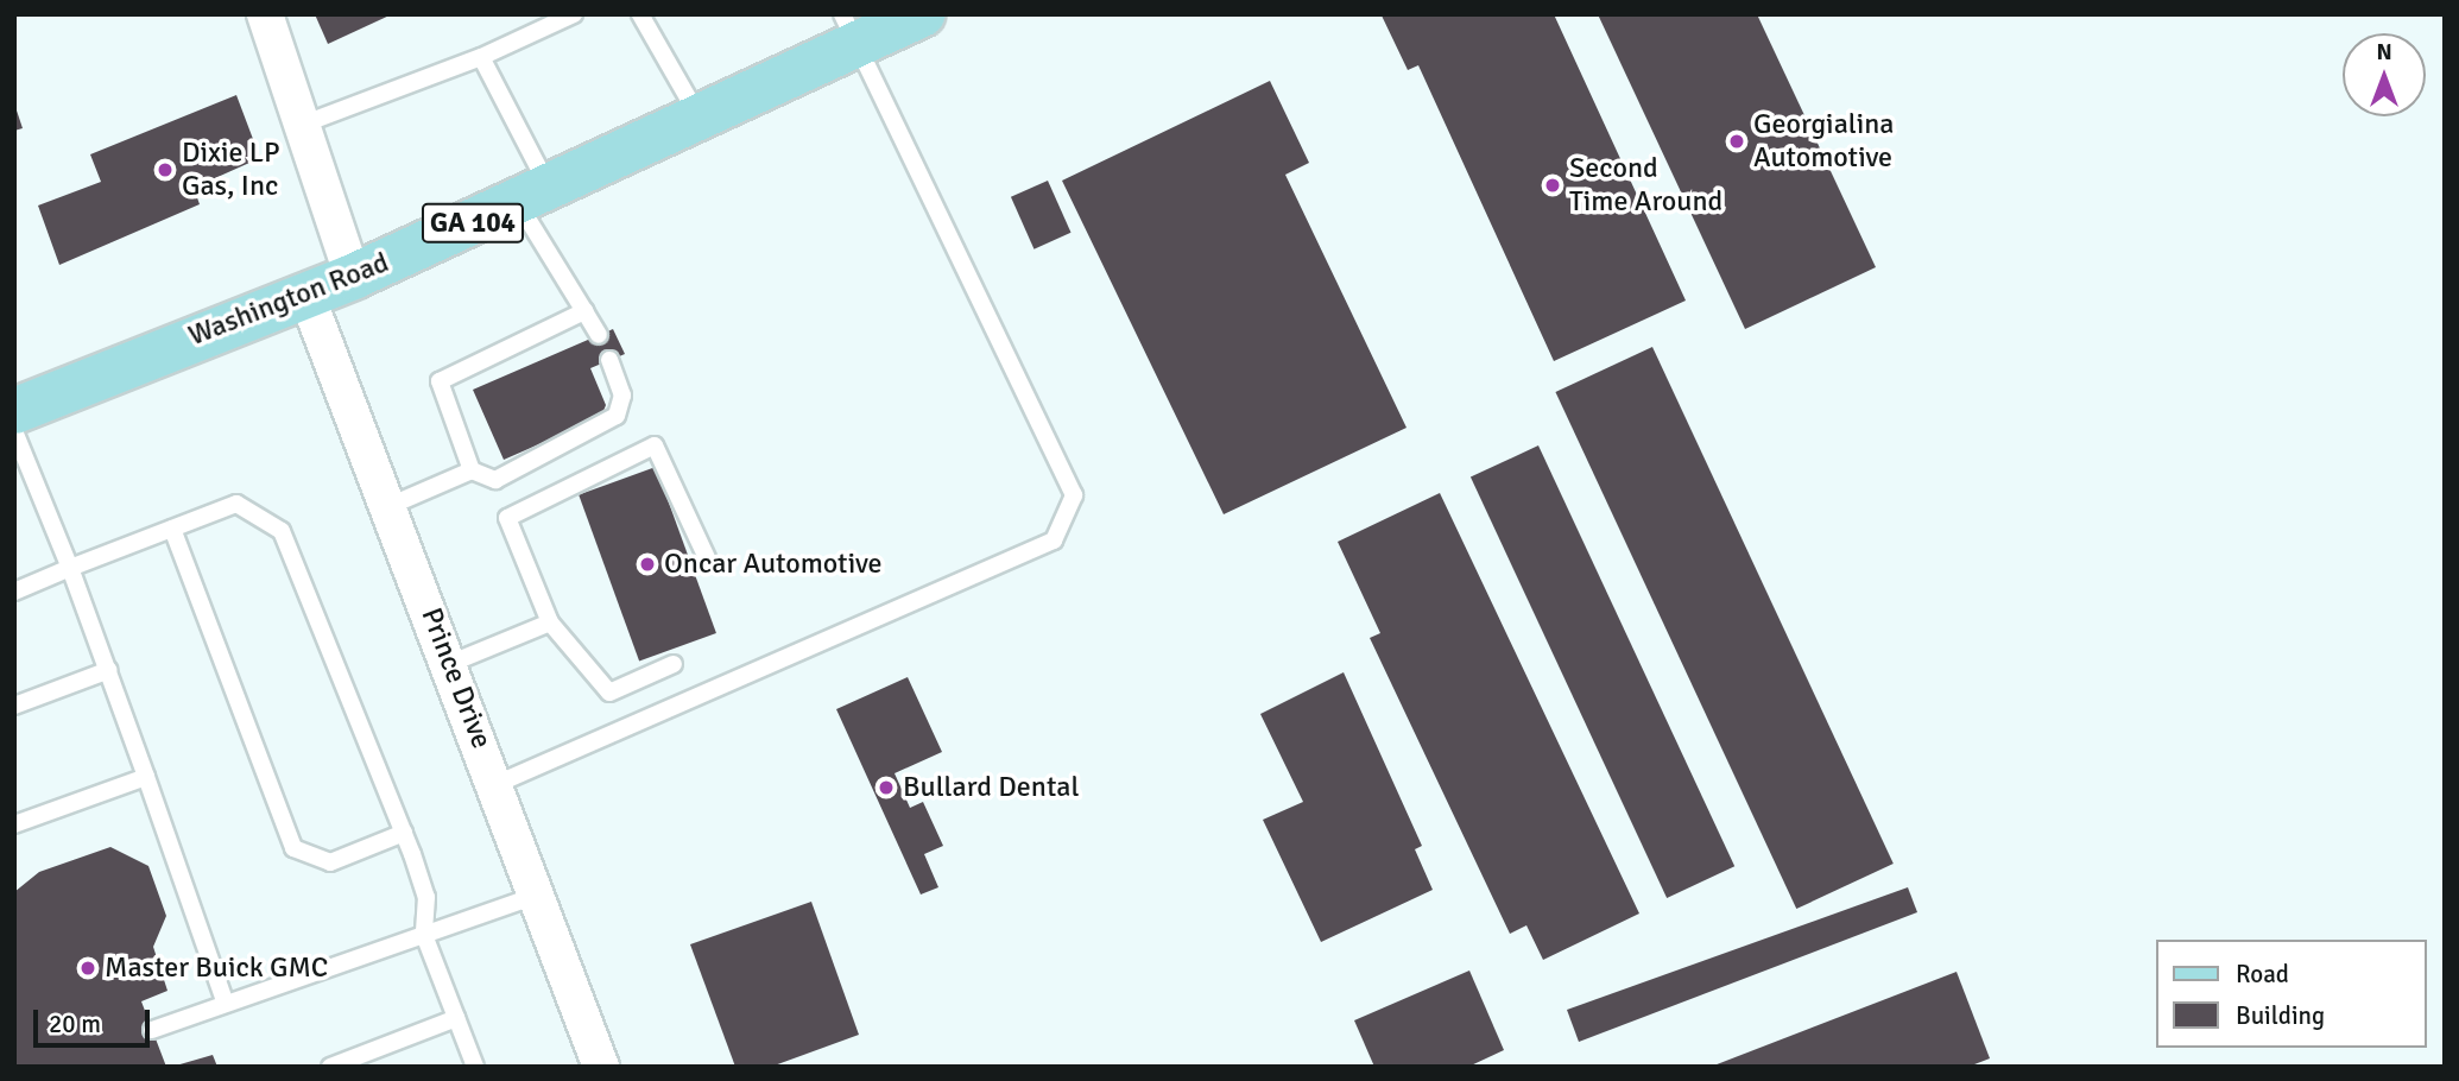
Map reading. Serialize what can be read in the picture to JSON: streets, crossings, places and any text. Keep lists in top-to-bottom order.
{
  "streets": {
    "main road": ["GA 104", "Washington Road"],
    "street": ["Prince Drive"]
  },
  "crossings": [
    ["Washington Road", "Prince Drive"]
  ],
  "places": [
    "Georgialina Automotive",
    "Dixie LP Gas, Inc",
    "Second Time Around",
    "Oncar Automotive",
    "Bullard Dental",
    "Master Buick GMC"
  ],
  "legend": ["Road", "Building"],
  "scale_bar": "20 m",
  "north": "top"
}
